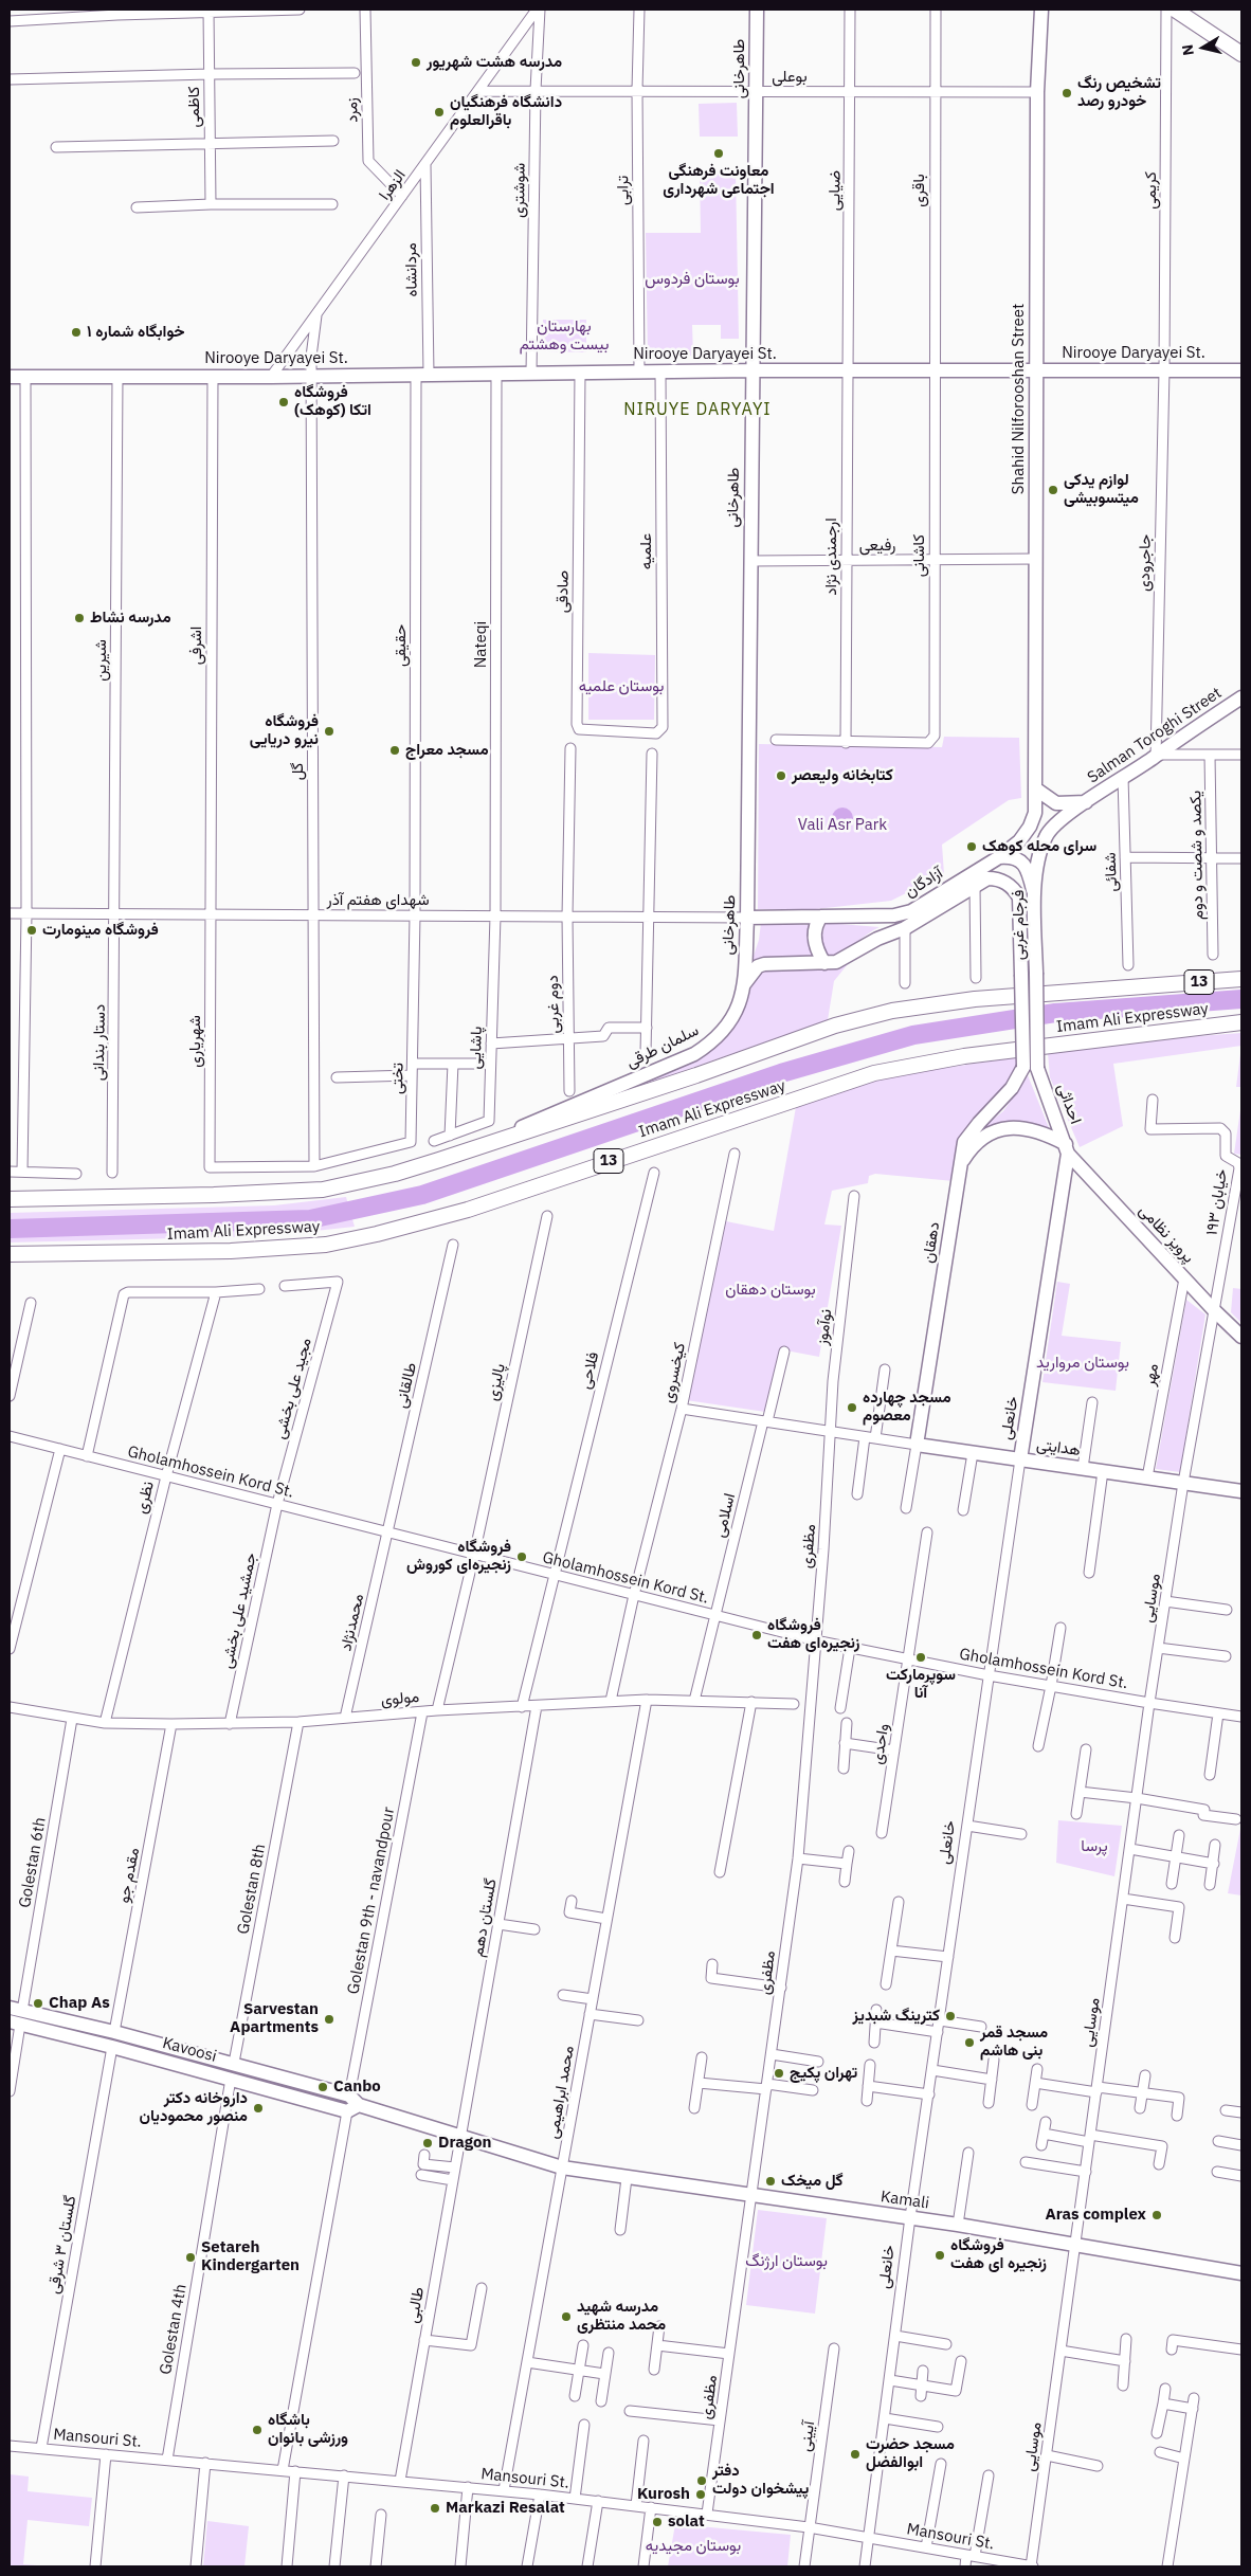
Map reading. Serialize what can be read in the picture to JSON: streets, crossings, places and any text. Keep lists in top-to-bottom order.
{
  "streets": {
    "main road": [
      "طاهرخانی",
      "Nirooye Daryayei St.",
      "Shahid Nilforooshan Street",
      "Salman Toroghi Street",
      "آزادگان",
      "فرجام غربی",
      "13",
      "Imam Ali Expressway",
      "سلمان طرقی",
      "احداثی",
      "پرویز نظامی",
      "دهقان",
      "خانعلی",
      "هدایتی",
      "Kavoosi",
      "Kamali"
    ],
    "street": [
      "بوعلی",
      "کاظمی",
      "زمرد",
      "الزهرا",
      "شوشتری",
      "ترابی",
      "ضیایی",
      "باقری",
      "کریمی",
      "مردانشاه",
      "رفیعی",
      "علمیه",
      "کاشانی",
      "ارجمندی نژاد",
      "جاجرودی",
      "صادقی",
      "Nateqi",
      "اشرفی",
      "حقیقی",
      "شیرین",
      "گل",
      "یکصد و شصت و دوم",
      "شفائی",
      "شهدای هفتم آذر",
      "دوم غربی",
      "شهریاری",
      "دستار بندانی",
      "پاشایی",
      "تختی",
      "خیابان ۱۹۳",
      "نوآموز",
      "فلاحی",
      "کیخسروی",
      "مهر",
      "پالیزی",
      "طالقانی",
      "مجید علی بخشی",
      "Gholamhossein Kord St.",
      "نظری",
      "اسلامی",
      "مظفری",
      "موسایی",
      "جمشید علی بخشی",
      "محمدنژاد",
      "مولوی",
      "واحدی",
      "Golestan 6th",
      "مقدم جو",
      "Golestan 8th",
      "Golestan 9th - navandpour",
      "گلستان دهم",
      "محمد ابراهیمی",
      "گلستان ۳ شرقی",
      "طالبی",
      "Golestan 4th",
      "آیینی",
      "Mansouri St."
    ]
  },
  "crossings": [
    ["طاهرخانی", "بوعلی"],
    ["طاهرخانی", "Nirooye Daryayei St."],
    ["طاهرخانی", "رفیعی"],
    ["طاهرخانی", "آزادگان"],
    ["طاهرخانی", "شهدای هفتم آذر"],
    ["طاهرخانی", "سلمان طرقی"],
    ["بوعلی", "الزهرا"],
    ["بوعلی", "شوشتری"],
    ["بوعلی", "ترابی"],
    ["بوعلی", "ضیایی"],
    ["بوعلی", "باقری"],
    ["بوعلی", "Shahid Nilforooshan Street"],
    ["زمرد", "الزهرا"],
    ["الزهرا", "شوشتری"],
    ["الزهرا", "مردانشاه"],
    ["الزهرا", "Nirooye Daryayei St."],
    ["الزهرا", "گل"],
    ["شوشتری", "Nirooye Daryayei St."],
    ["ترابی", "Nirooye Daryayei St."],
    ["ضیایی", "Nirooye Daryayei St."],
    ["ضیایی", "ارجمندی نژاد"],
    ["باقری", "Nirooye Daryayei St."],
    ["باقری", "کاشانی"],
    ["کریمی", "Nirooye Daryayei St."],
    ["کریمی", "جاجرودی"],
    ["مردانشاه", "Nirooye Daryayei St."],
    ["مردانشاه", "حقیقی"],
    ["Nirooye Daryayei St.", "Shahid Nilforooshan Street"],
    ["Nirooye Daryayei St.", "علمیه"],
    ["Nirooye Daryayei St.", "کاشانی"],
    ["Nirooye Daryayei St.", "ارجمندی نژاد"],
    ["Nirooye Daryayei St.", "جاجرودی"],
    ["Nirooye Daryayei St.", "صادقی"],
    ["Nirooye Daryayei St.", "Nateqi"],
    ["Nirooye Daryayei St.", "اشرفی"],
    ["Nirooye Daryayei St.", "حقیقی"],
    ["Nirooye Daryayei St.", "شیرین"],
    ["Nirooye Daryayei St.", "گل"],
    ["Shahid Nilforooshan Street", "رفیعی"],
    ["Shahid Nilforooshan Street", "آزادگان"],
    ["رفیعی", "کاشانی"],
    ["رفیعی", "ارجمندی نژاد"],
    ["علمیه", "صادقی"],
    ["کاشانی", "ارجمندی نژاد"],
    ["جاجرودی", "Salman Toroghi Street"],
    ["Nateqi", "شهدای هفتم آذر"],
    ["Nateqi", "پاشایی"],
    ["اشرفی", "شهدای هفتم آذر"],
    ["اشرفی", "شهریاری"],
    ["حقیقی", "شهدای هفتم آذر"],
    ["حقیقی", "تختی"],
    ["شیرین", "شهدای هفتم آذر"],
    ["شیرین", "دستار بندانی"],
    ["Salman Toroghi Street", "شفائی"],
    ["Salman Toroghi Street", "فرجام غربی"],
    ["گل", "شهدای هفتم آذر"],
    ["گل", "شهریاری"],
    ["گل", "تختی"],
    ["آزادگان", "شهدای هفتم آذر"],
    ["شهدای هفتم آذر", "دوم غربی"],
    ["شهدای هفتم آذر", "شهریاری"],
    ["شهدای هفتم آذر", "دستار بندانی"],
    ["شهدای هفتم آذر", "پاشایی"],
    ["شهدای هفتم آذر", "تختی"],
    ["فرجام غربی", "سلمان طرقی"],
    ["فرجام غربی", "احداثی"],
    ["فرجام غربی", "دهقان"],
    ["Imam Ali Expressway", "سلمان طرقی"],
    ["شهریاری", "تختی"],
    ["احداثی", "پرویز نظامی"],
    ["احداثی", "دهقان"],
    ["احداثی", "خانعلی"],
    ["خیابان ۱۹۳", "پرویز نظامی"],
    ["خیابان ۱۹۳", "هدایتی"],
    ["خیابان ۱۹۳", "موسایی"],
    ["پرویز نظامی", "مهر"],
    ["پرویز نظامی", "خانعلی"],
    ["دهقان", "هدایتی"],
    ["نوآموز", "هدایتی"],
    ["نوآموز", "مظفری"],
    ["فلاحی", "Gholamhossein Kord St."],
    ["فلاحی", "مولوی"],
    ["کیخسروی", "هدایتی"],
    ["کیخسروی", "Gholamhossein Kord St."],
    ["کیخسروی", "مولوی"],
    ["مهر", "هدایتی"],
    ["پالیزی", "Gholamhossein Kord St."],
    ["پالیزی", "مولوی"],
    ["طالقانی", "Gholamhossein Kord St."],
    ["طالقانی", "محمدنژاد"],
    ["مجید علی بخشی", "Gholamhossein Kord St."],
    ["مجید علی بخشی", "جمشید علی بخشی"],
    ["خانعلی", "هدایتی"],
    ["خانعلی", "Gholamhossein Kord St."],
    ["خانعلی", "Kamali"],
    ["خانعلی", "Mansouri St."],
    ["هدایتی", "اسلامی"],
    ["هدایتی", "مظفری"],
    ["هدایتی", "موسایی"],
    ["Gholamhossein Kord St.", "نظری"],
    ["Gholamhossein Kord St.", "اسلامی"],
    ["Gholamhossein Kord St.", "مظفری"],
    ["Gholamhossein Kord St.", "موسایی"],
    ["Gholamhossein Kord St.", "جمشید علی بخشی"],
    ["Gholamhossein Kord St.", "محمدنژاد"],
    ["Gholamhossein Kord St.", "واحدی"],
    ["نظری", "مولوی"],
    ["اسلامی", "مولوی"],
    ["مظفری", "Kamali"],
    ["مظفری", "Mansouri St."],
    ["موسایی", "Kamali"],
    ["موسایی", "Mansouri St."],
    ["جمشید علی بخشی", "مولوی"],
    ["محمدنژاد", "مولوی"],
    ["مولوی", "Golestan 6th"],
    ["مولوی", "مقدم جو"],
    ["مولوی", "Golestan 8th"],
    ["مولوی", "Golestan 9th - navandpour"],
    ["مولوی", "گلستان دهم"],
    ["مولوی", "محمد ابراهیمی"],
    ["مقدم جو", "Kavoosi"],
    ["Golestan 8th", "Kavoosi"],
    ["Golestan 9th - navandpour", "Kavoosi"],
    ["Golestan 9th - navandpour", "Mansouri St."],
    ["گلستان دهم", "Kavoosi"],
    ["گلستان دهم", "طالبی"],
    ["Kavoosi", "محمد ابراهیمی"],
    ["Kavoosi", "Kamali"],
    ["Kavoosi", "گلستان ۳ شرقی"],
    ["Kavoosi", "طالبی"],
    ["Kavoosi", "Golestan 4th"],
    ["محمد ابراهیمی", "Kamali"],
    ["محمد ابراهیمی", "Mansouri St."],
    ["گلستان ۳ شرقی", "Mansouri St."],
    ["طالبی", "Mansouri St."],
    ["Golestan 4th", "Mansouri St."],
    ["آیینی", "Mansouri St."]
  ],
  "districts": ["NIRUYE DARYAYI"],
  "parks": [
    "بوستان فردوس",
    "بهارستان بیست وهشتم",
    "بوستان علمیه",
    "Vali Asr Park",
    "بوستان دهقان",
    "بوستان مروارید",
    "پرسا",
    "بوستان ارژنگ",
    "بوستان مجیدیه"
  ],
  "places": [
    "مدرسه هشت شهریور",
    "تشخیص رنگ خودرو رصد",
    "دانشگاه فرهنگیان باقرالعلوم",
    "معاونت فرهنگی اجتماعی شهرداری",
    "خوابگاه شماره ۱",
    "فروشگاه اتکا (کوهک)",
    "لوازم یدکی میتسوبیشی",
    "مدرسه نشاط",
    "فروشگاه نیرو دریایی",
    "مسجد معراج",
    "کتابخانه ولیعصر",
    "سرای محله کوهک",
    "فروشگاه مینومارت",
    "مسجد چهارده معصوم",
    "فروشگاه زنجیره‌ای کوروش",
    "فروشگاه زنجیره‌ای هفت",
    "سوپرمارکت آنا",
    "Chap As",
    "کترینگ شبدیز",
    "Sarvestan Apartments",
    "مسجد قمر بنی هاشم",
    "تهران پکیج",
    "Canbo",
    "داروخانه دکتر منصور محمودیان",
    "Dragon",
    "گل میخک",
    "Aras complex",
    "فروشگاه زنجیره ای هفت",
    "Setareh Kindergarten",
    "مدرسه شهید محمد منتظری",
    "باشگاه ورزشی بانوان",
    "مسجد حضرت ابوالفضل",
    "دفتر پیشخوان دولت",
    "Kurosh",
    "Markazi Resalat",
    "solat"
  ],
  "north": "left"
}
